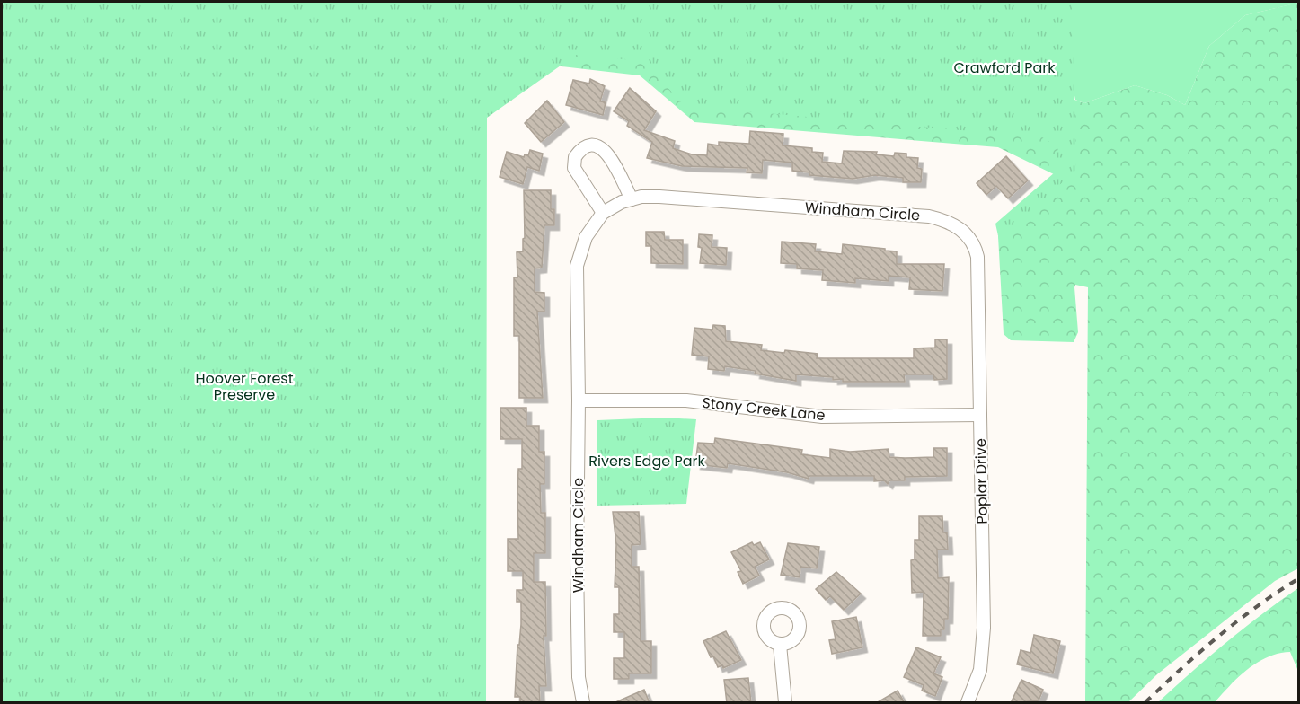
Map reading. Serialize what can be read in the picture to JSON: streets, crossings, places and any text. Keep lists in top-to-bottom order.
{
  "streets": {
    "street": ["Windham Circle", "Stony Creek Lane", "Poplar Drive"]
  },
  "crossings": [
    ["Windham Circle", "Stony Creek Lane"],
    ["Windham Circle", "Poplar Drive"],
    ["Stony Creek Lane", "Poplar Drive"]
  ],
  "parks": ["Crawford Park", "Hoover Forest Preserve", "Rivers Edge Park"]
}
